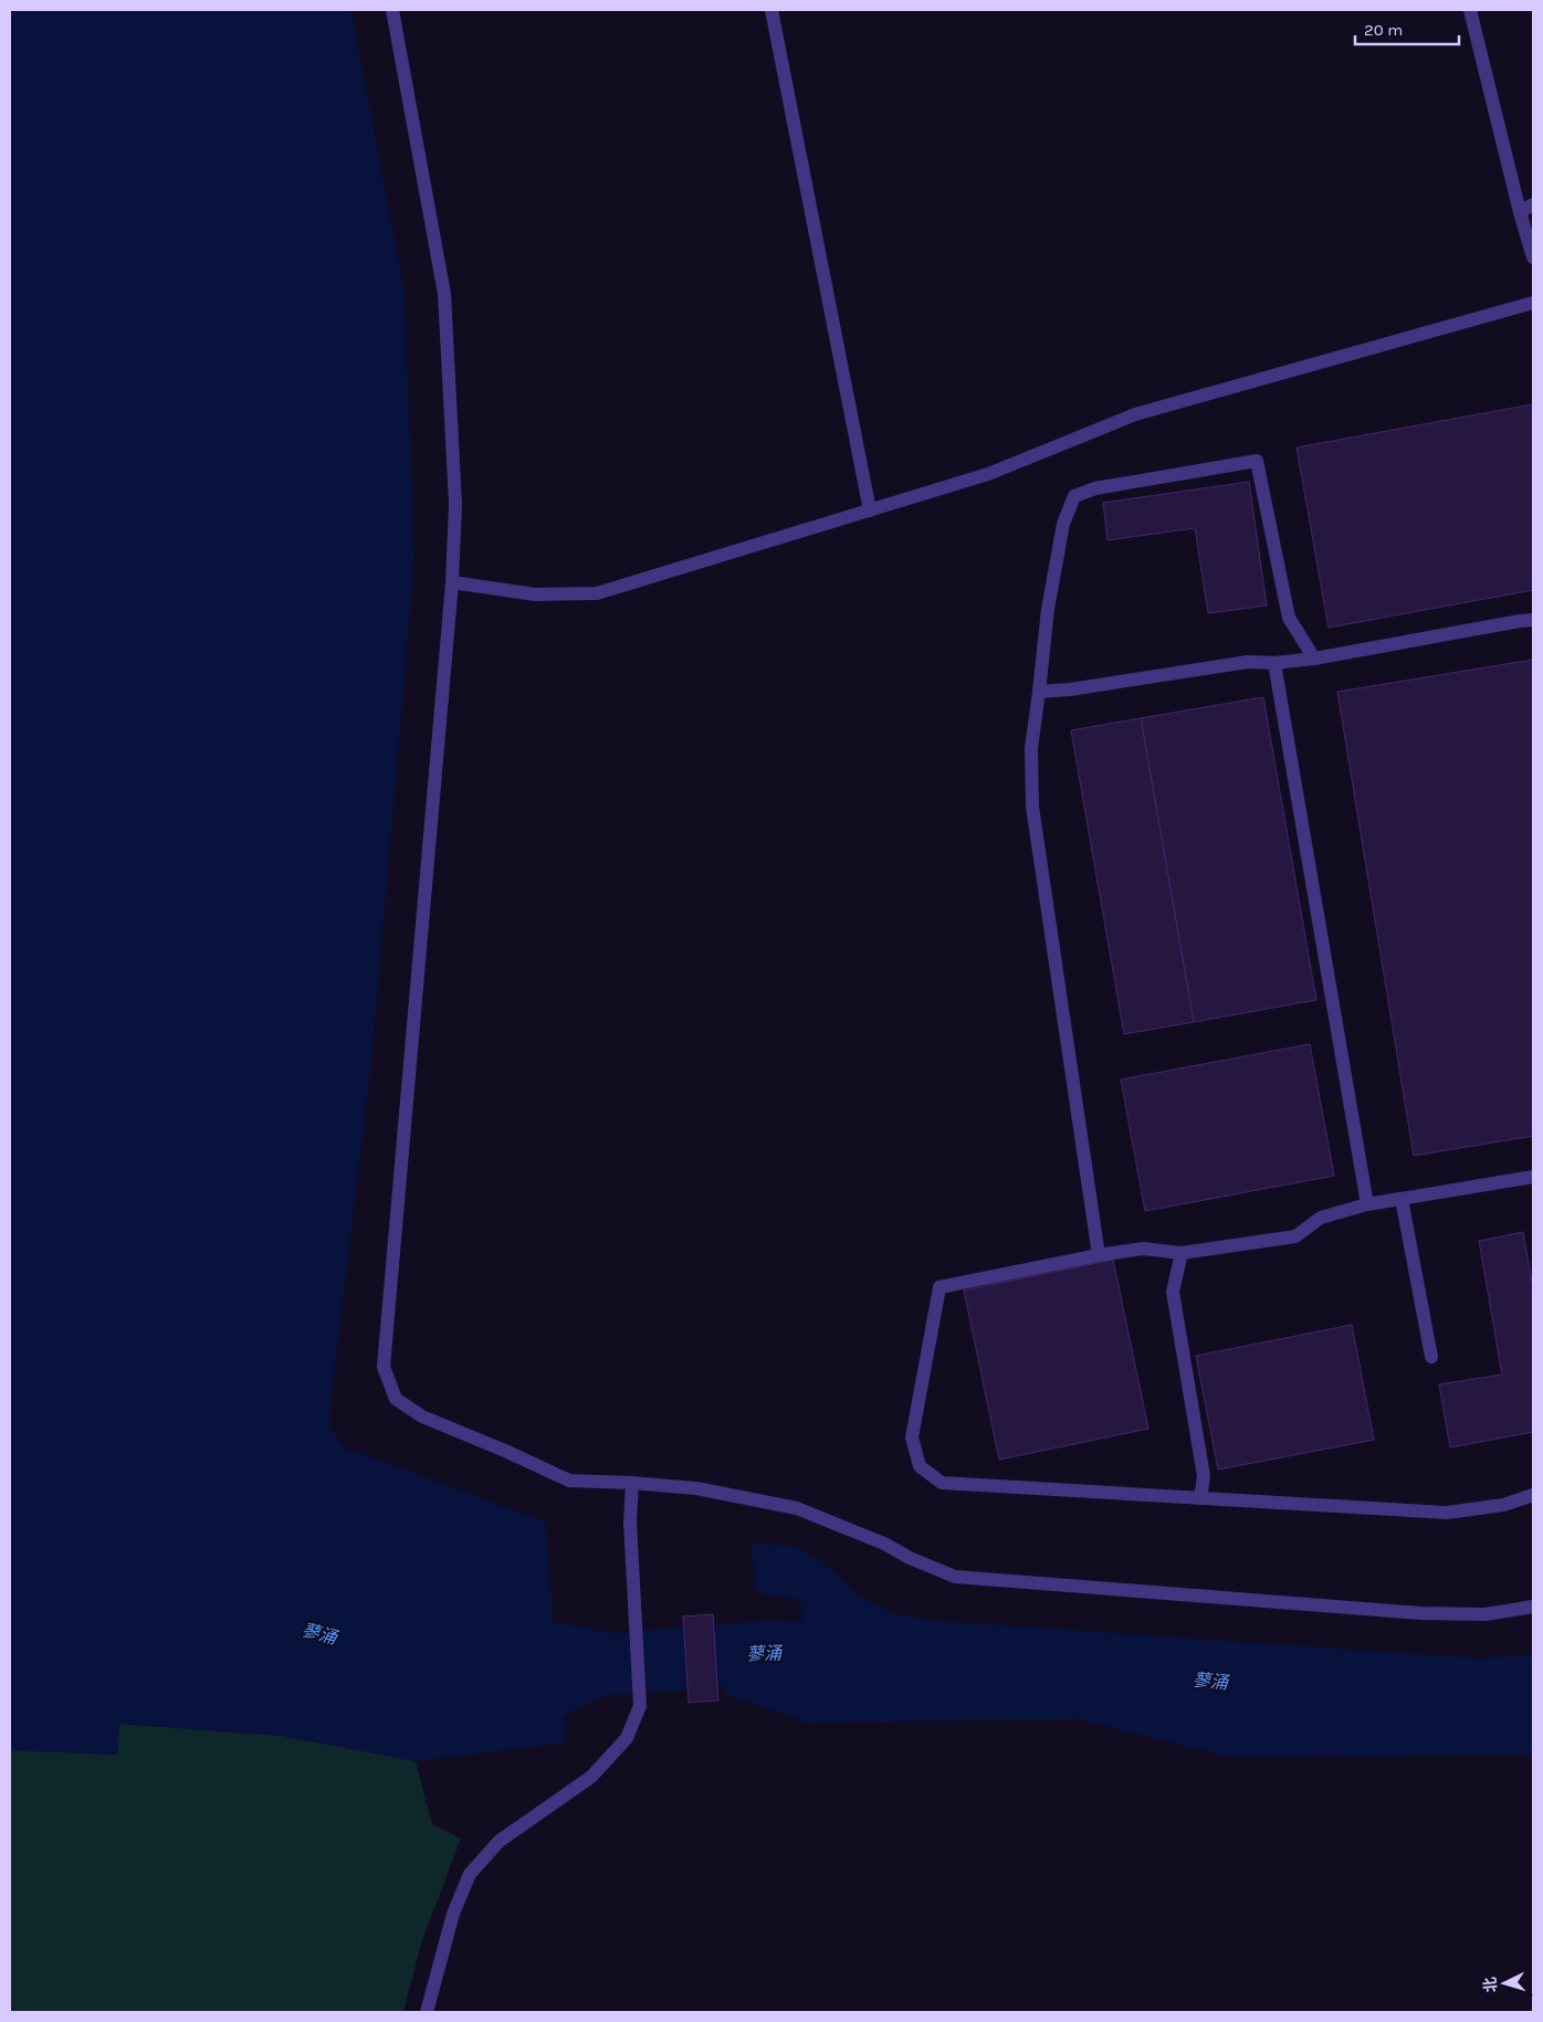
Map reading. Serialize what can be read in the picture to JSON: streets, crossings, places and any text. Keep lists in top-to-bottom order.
{
  "water": ["蓼涌"],
  "scale_bar": "20 m",
  "north": "left"
}
